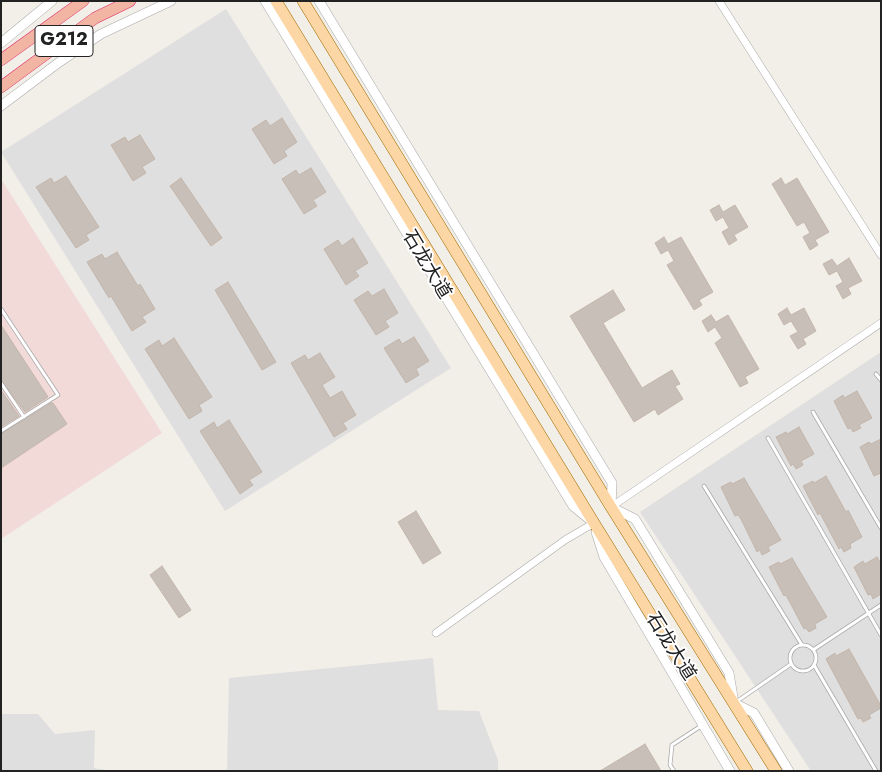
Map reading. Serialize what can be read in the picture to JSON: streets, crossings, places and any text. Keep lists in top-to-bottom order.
{
  "streets": {
    "highway": ["G212"],
    "main road": ["石龙大道"]
  }
}
